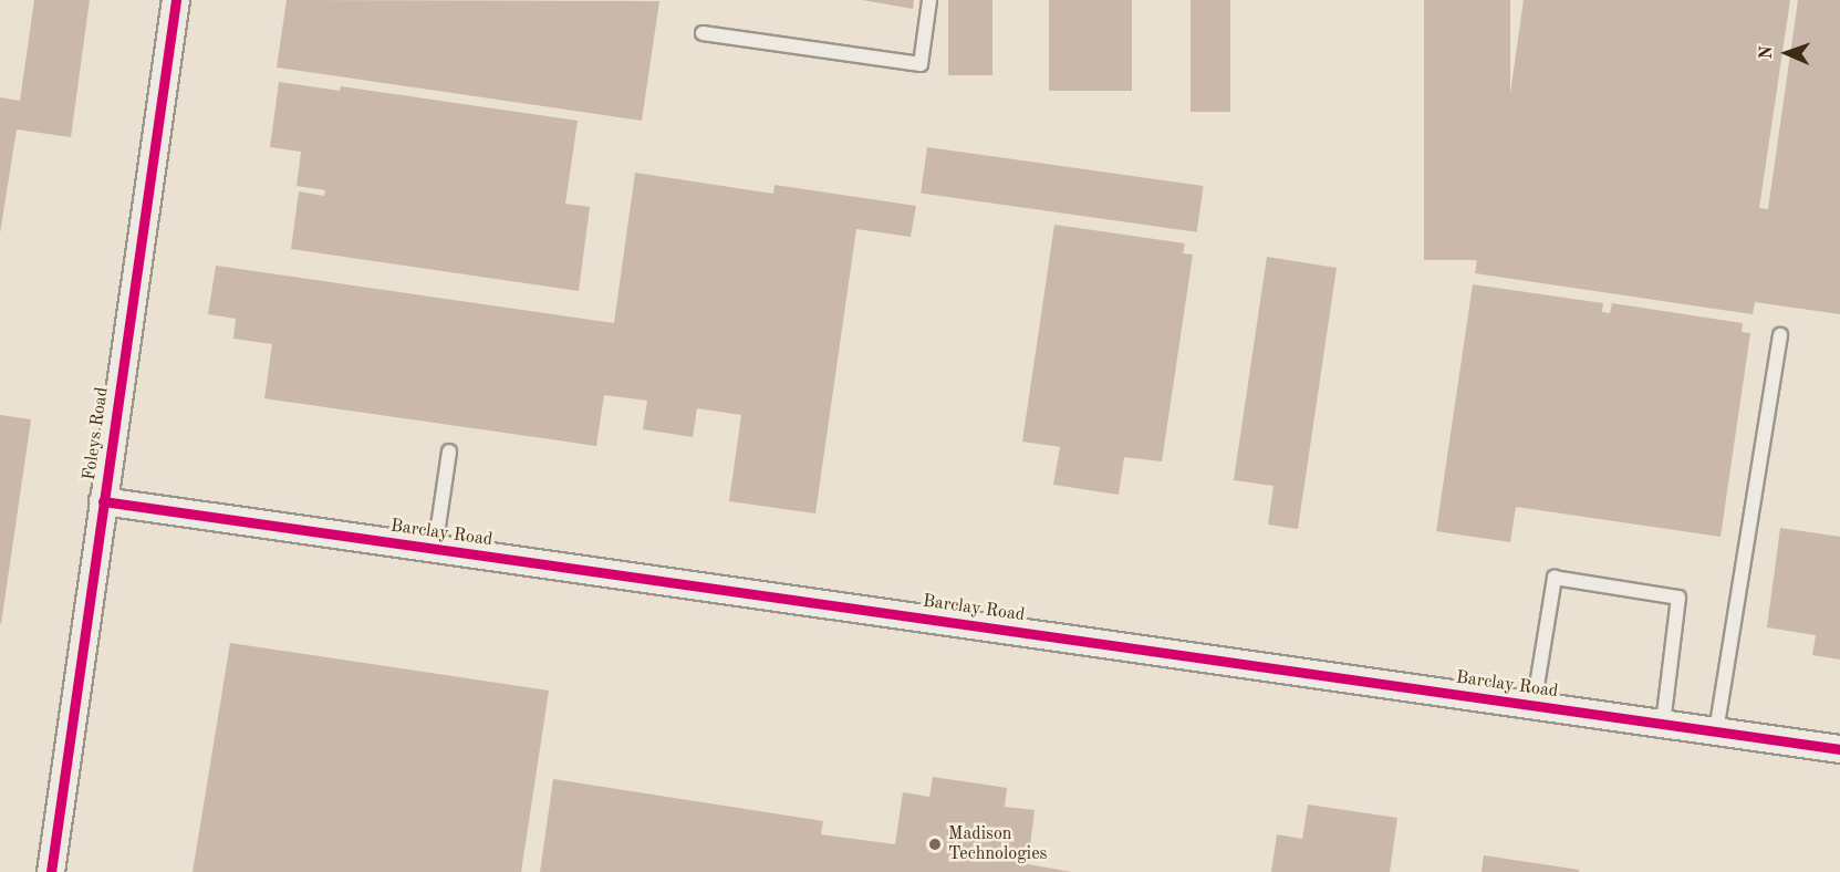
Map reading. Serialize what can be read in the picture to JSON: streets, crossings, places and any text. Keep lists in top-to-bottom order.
{
  "streets": {
    "street": ["Foleys Road", "Barclay Road"]
  },
  "crossings": [
    ["Foleys Road", "Barclay Road"]
  ],
  "places": ["Madison Technologies"],
  "north": "left"
}
